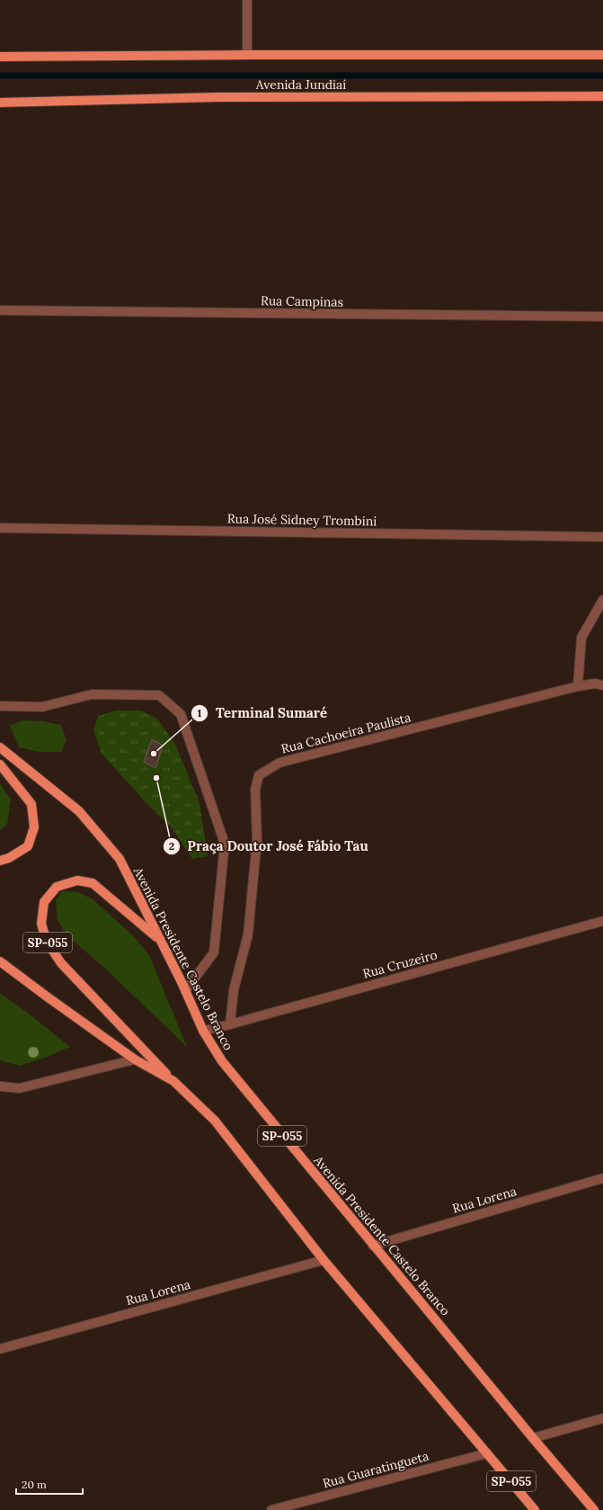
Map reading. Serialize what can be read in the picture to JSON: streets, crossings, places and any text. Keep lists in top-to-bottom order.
{
  "streets": {
    "main road": ["Avenida Jundiaí", "SP-055", "Avenida Presidente Castelo Branco"],
    "street": [
      "Rua Campinas",
      "Rua José Sidney Trombini",
      "Rua Cachoeira Paulista",
      "Rua Cruzeiro",
      "Rua Lorena",
      "Rua Guaratingueta"
    ]
  },
  "crossings": [
    ["Rua Cachoeira Paulista", "Rua Cruzeiro"],
    ["SP-055", "Avenida Presidente Castelo Branco"],
    ["SP-055", "Rua Lorena"],
    ["SP-055", "Rua Guaratingueta"],
    ["Avenida Presidente Castelo Branco", "Rua Cruzeiro"],
    ["Avenida Presidente Castelo Branco", "Rua Lorena"]
  ],
  "places": ["Terminal Sumaré", "Praça Doutor José Fábio Tau"],
  "scale_bar": "20 m"
}
